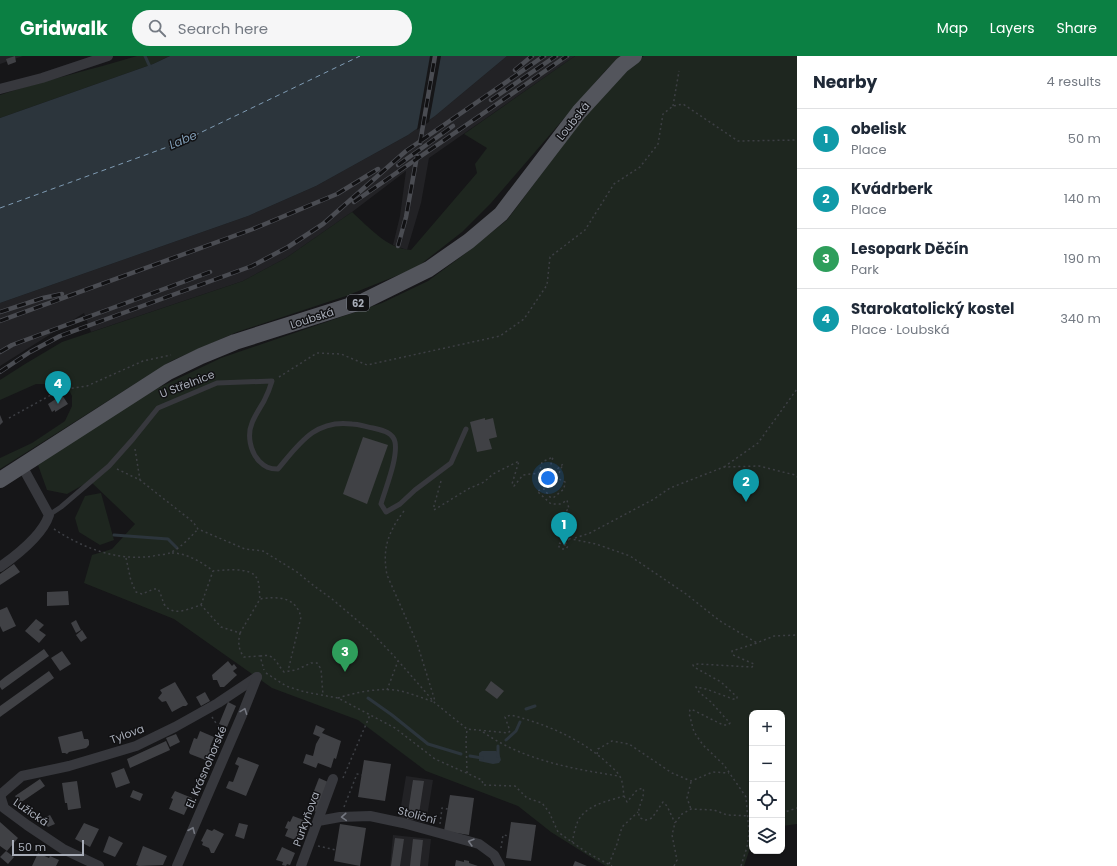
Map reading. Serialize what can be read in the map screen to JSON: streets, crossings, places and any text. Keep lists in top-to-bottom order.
{
  "streets": {
    "main road": ["Loubská", "62"],
    "street": [
      "U Střelnice",
      "Tylova",
      "El. Krásnohorské",
      "Lužická",
      "Stoliční",
      "Purkyňova"
    ]
  },
  "crossings": [
    ["Tylova", "El. Krásnohorské"],
    ["Tylova", "Lužická"],
    ["Stoliční", "Purkyňova"]
  ],
  "one_way": ["El. Krásnohorské", "Stoliční"],
  "water": ["Labe"],
  "scale_bar": "50 m",
  "page": {
    "header": "Gridwalk",
    "search": "Search here",
    "nav": ["Map", "Layers", "Share"],
    "heading": ["Nearby", "4 results"],
    "list": [
      {
        "mark": "1",
        "name": "obelisk",
        "note": "Place",
        "value": "50 m"
      },
      {
        "mark": "2",
        "name": "Kvádrberk",
        "note": "Place",
        "value": "140 m"
      },
      {
        "mark": "3",
        "name": "Lesopark Děčín",
        "note": "Park",
        "value": "190 m"
      },
      {
        "mark": "4",
        "name": "Starokatolický kostel",
        "note": "Place · Loubská",
        "value": "340 m"
      }
    ],
    "pins": [
      "4",
      "2",
      "1",
      "3"
    ],
    "map_buttons": ["+", "−"],
    "scale": "50 m"
  }
}
